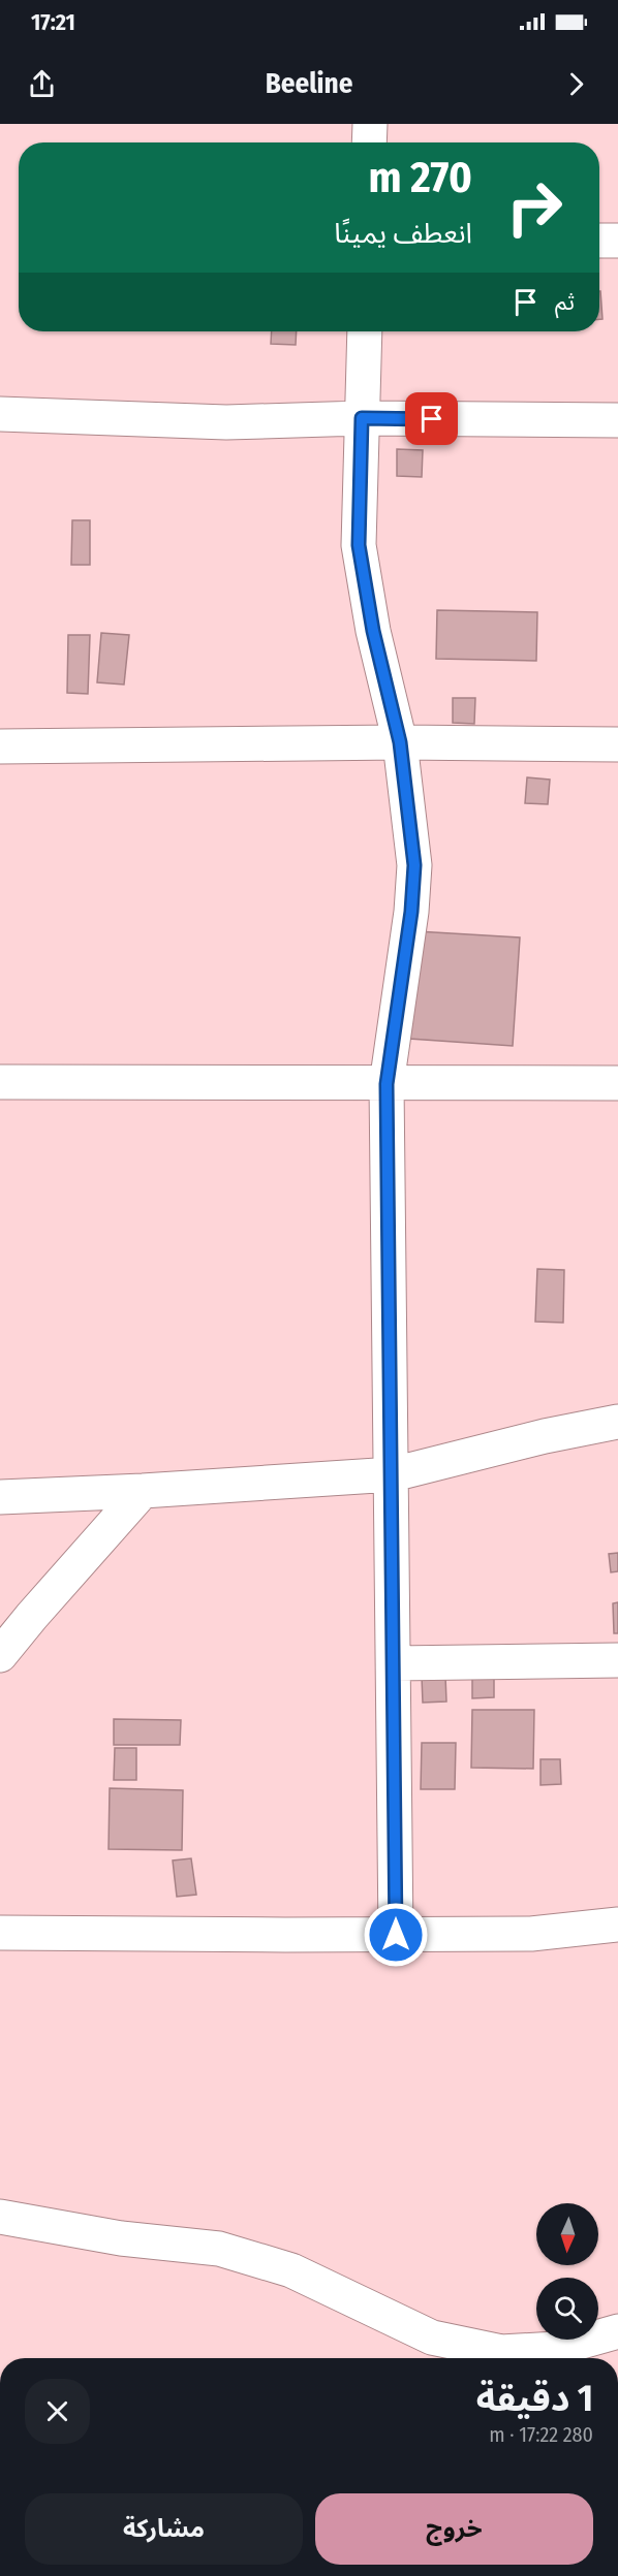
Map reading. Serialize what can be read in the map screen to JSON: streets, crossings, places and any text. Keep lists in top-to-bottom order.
{
  "north": "bottom",
  "page": {
    "status": "17:21",
    "header": "Beeline",
    "turn": ["270 m", "انعطف يمينًا"],
    "then": "ثم",
    "heading": ["1 دقيقة", "280 m · 17:22"],
    "buttons": ["خروج", "مشاركة"]
  }
}
